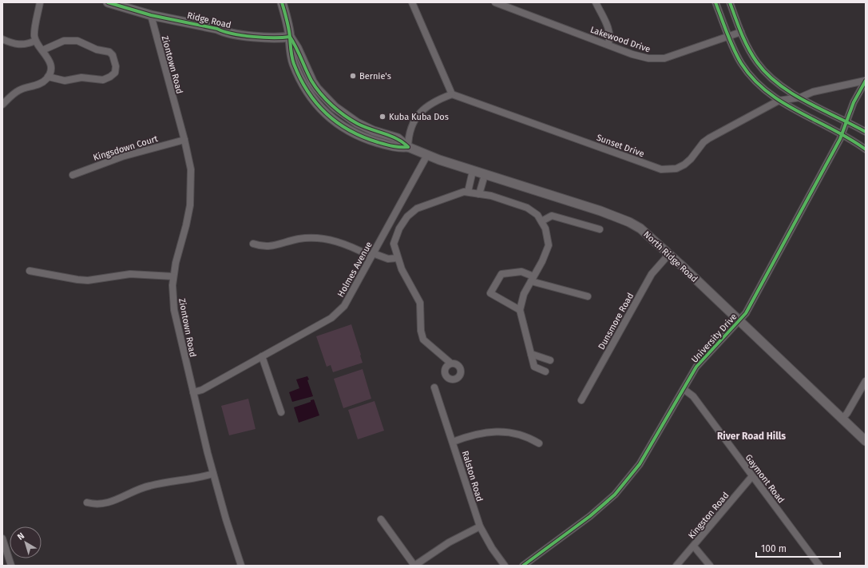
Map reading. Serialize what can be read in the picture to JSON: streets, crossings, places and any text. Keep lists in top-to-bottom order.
{
  "streets": {
    "main road": ["Ridge Road", "North Ridge Road"],
    "street": [
      "Lakewood Drive",
      "Ziontown Road",
      "Sunset Drive",
      "Kingsdown Court",
      "Holmes Avenue",
      "Dunsmore Road",
      "University Drive",
      "Ralston Road",
      "Gaymont Road",
      "Kingston Road"
    ]
  },
  "crossings": [
    ["Ridge Road", "Ziontown Road"],
    ["Ridge Road", "North Ridge Road"],
    ["Ziontown Road", "Kingsdown Court"],
    ["Ziontown Road", "Holmes Avenue"],
    ["Sunset Drive", "University Drive"],
    ["North Ridge Road", "Holmes Avenue"],
    ["North Ridge Road", "Dunsmore Road"],
    ["North Ridge Road", "University Drive"],
    ["University Drive", "Gaymont Road"],
    ["Gaymont Road", "Kingston Road"]
  ],
  "districts": ["River Road Hills"],
  "places": ["Bernie's", "Kuba Kuba Dos"],
  "scale_bar": "100 m",
  "north": "top left"
}
